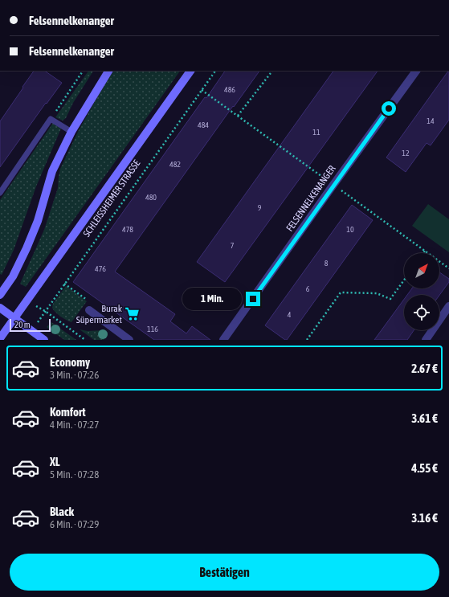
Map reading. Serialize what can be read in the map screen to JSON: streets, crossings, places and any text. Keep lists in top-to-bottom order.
{
  "streets": {
    "main road": ["SCHLEISSHEIMER STRASSE"],
    "street": ["FELSENNELKENANGER"]
  },
  "places": {
    "supermarket": ["Burak Süpermarket"]
  },
  "house_numbers": [
    "486",
    "14",
    "484",
    "11",
    "12",
    "482",
    "480",
    "9",
    "478",
    "10",
    "7",
    "8",
    "476",
    "6",
    "4",
    "116"
  ],
  "scale_bar": "20 m",
  "north": "top right",
  "page": {
    "banner": ["Felsennelkenanger", "Felsennelkenanger"],
    "bubble": "1 Min.",
    "scale": "20 m",
    "list": [
      {
        "name": "Economy",
        "note": "3 Min. · 07:26",
        "value": "2.67 €"
      },
      {
        "name": "Komfort",
        "note": "4 Min. · 07:27",
        "value": "3.61 €"
      },
      {
        "name": "XL",
        "note": "5 Min. · 07:28",
        "value": "4.55 €"
      },
      {
        "name": "Black",
        "note": "6 Min. · 07:29",
        "value": "3.16 €"
      }
    ],
    "buttons": "Bestätigen"
  }
}
